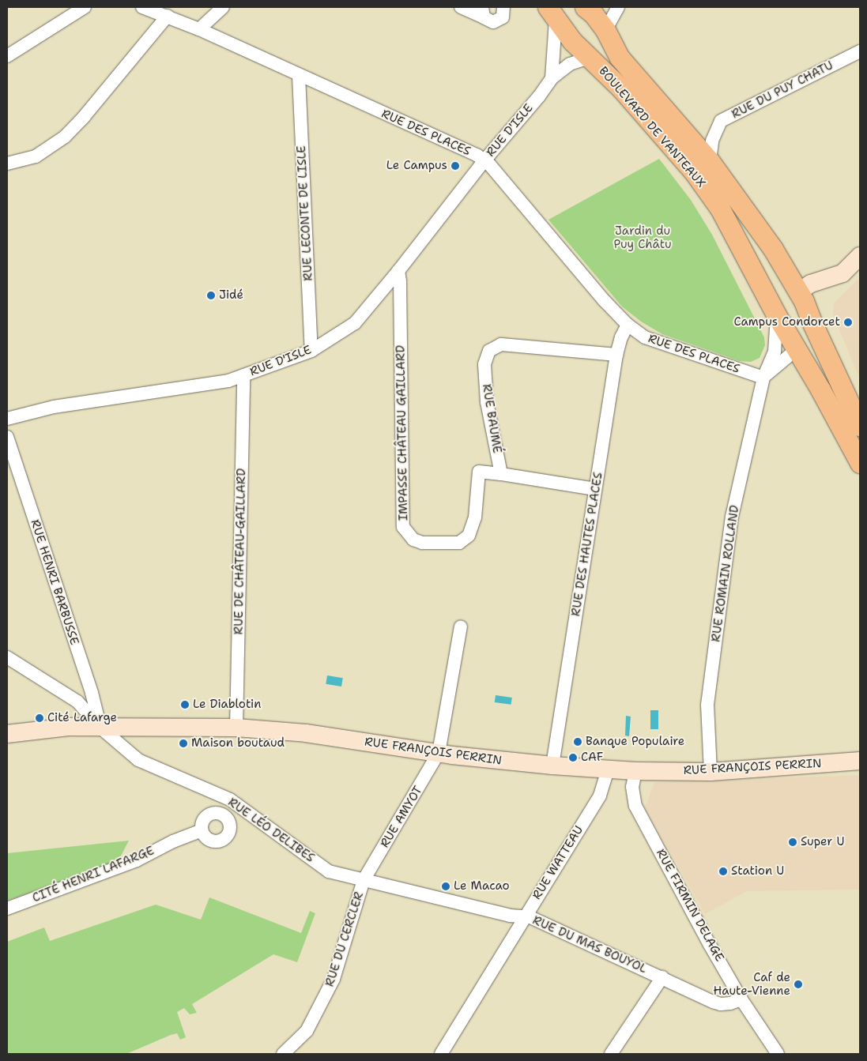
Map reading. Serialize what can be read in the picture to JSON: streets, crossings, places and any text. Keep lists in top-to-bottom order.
{
  "streets": {
    "main road": ["BOULEVARD DE VANTEAUX", "RUE FRANÇOIS PERRIN"],
    "street": [
      "RUE DU PUY CHATU",
      "RUE D'ISLE",
      "RUE DES PLACES",
      "RUE LECONTE DE LISLE",
      "RUE BAUMÉ",
      "IMPASSE CHÂTEAU GAILLARD",
      "RUE DES HAUTES PLACES",
      "RUE DE CHÂTEAU-GAILLARD",
      "RUE ROMAIN ROLLAND",
      "RUE HENRI BARBUSSE",
      "RUE AMYOT",
      "RUE LÉO DELIBES",
      "RUE WATTEAU",
      "CITÉ HENRI LAFARGE",
      "RUE FIRMIN DELAGE",
      "RUE DU CERCLER",
      "RUE DU MAS BOUYOL"
    ]
  },
  "crossings": [
    ["RUE DU PUY CHATU", "BOULEVARD DE VANTEAUX"],
    ["BOULEVARD DE VANTEAUX", "RUE D'ISLE"],
    ["BOULEVARD DE VANTEAUX", "RUE ROMAIN ROLLAND"],
    ["RUE D'ISLE", "RUE DES PLACES"],
    ["RUE D'ISLE", "RUE LECONTE DE LISLE"],
    ["RUE D'ISLE", "IMPASSE CHÂTEAU GAILLARD"],
    ["RUE D'ISLE", "RUE DE CHÂTEAU-GAILLARD"],
    ["RUE DES PLACES", "RUE LECONTE DE LISLE"],
    ["RUE DES PLACES", "RUE DES HAUTES PLACES"],
    ["RUE DES PLACES", "RUE ROMAIN ROLLAND"],
    ["RUE BAUMÉ", "IMPASSE CHÂTEAU GAILLARD"],
    ["RUE BAUMÉ", "RUE DES HAUTES PLACES"],
    ["RUE DES HAUTES PLACES", "RUE FRANÇOIS PERRIN"],
    ["RUE DE CHÂTEAU-GAILLARD", "RUE FRANÇOIS PERRIN"],
    ["RUE ROMAIN ROLLAND", "RUE FRANÇOIS PERRIN"],
    ["RUE HENRI BARBUSSE", "RUE FRANÇOIS PERRIN"],
    ["RUE HENRI BARBUSSE", "RUE LÉO DELIBES"],
    ["RUE FRANÇOIS PERRIN", "RUE AMYOT"],
    ["RUE FRANÇOIS PERRIN", "RUE LÉO DELIBES"],
    ["RUE FRANÇOIS PERRIN", "RUE WATTEAU"],
    ["RUE FRANÇOIS PERRIN", "RUE FIRMIN DELAGE"],
    ["RUE AMYOT", "RUE LÉO DELIBES"],
    ["RUE AMYOT", "RUE DU CERCLER"],
    ["RUE AMYOT", "RUE DU MAS BOUYOL"],
    ["RUE LÉO DELIBES", "RUE DU CERCLER"],
    ["RUE LÉO DELIBES", "RUE DU MAS BOUYOL"],
    ["RUE WATTEAU", "RUE DU MAS BOUYOL"],
    ["RUE FIRMIN DELAGE", "RUE DU MAS BOUYOL"],
    ["RUE DU CERCLER", "RUE DU MAS BOUYOL"]
  ],
  "parks": ["Jardin du Puy Châtu"],
  "places": [
    "Le Campus",
    "Jidé",
    "Campus Condorcet",
    "Le Diablotin",
    "Cité Lafarge",
    "Banque Populaire",
    "Maison boutaud",
    "CAF",
    "Super U",
    "Station U",
    "Le Macao",
    "Caf de Haute-Vienne"
  ]
}
